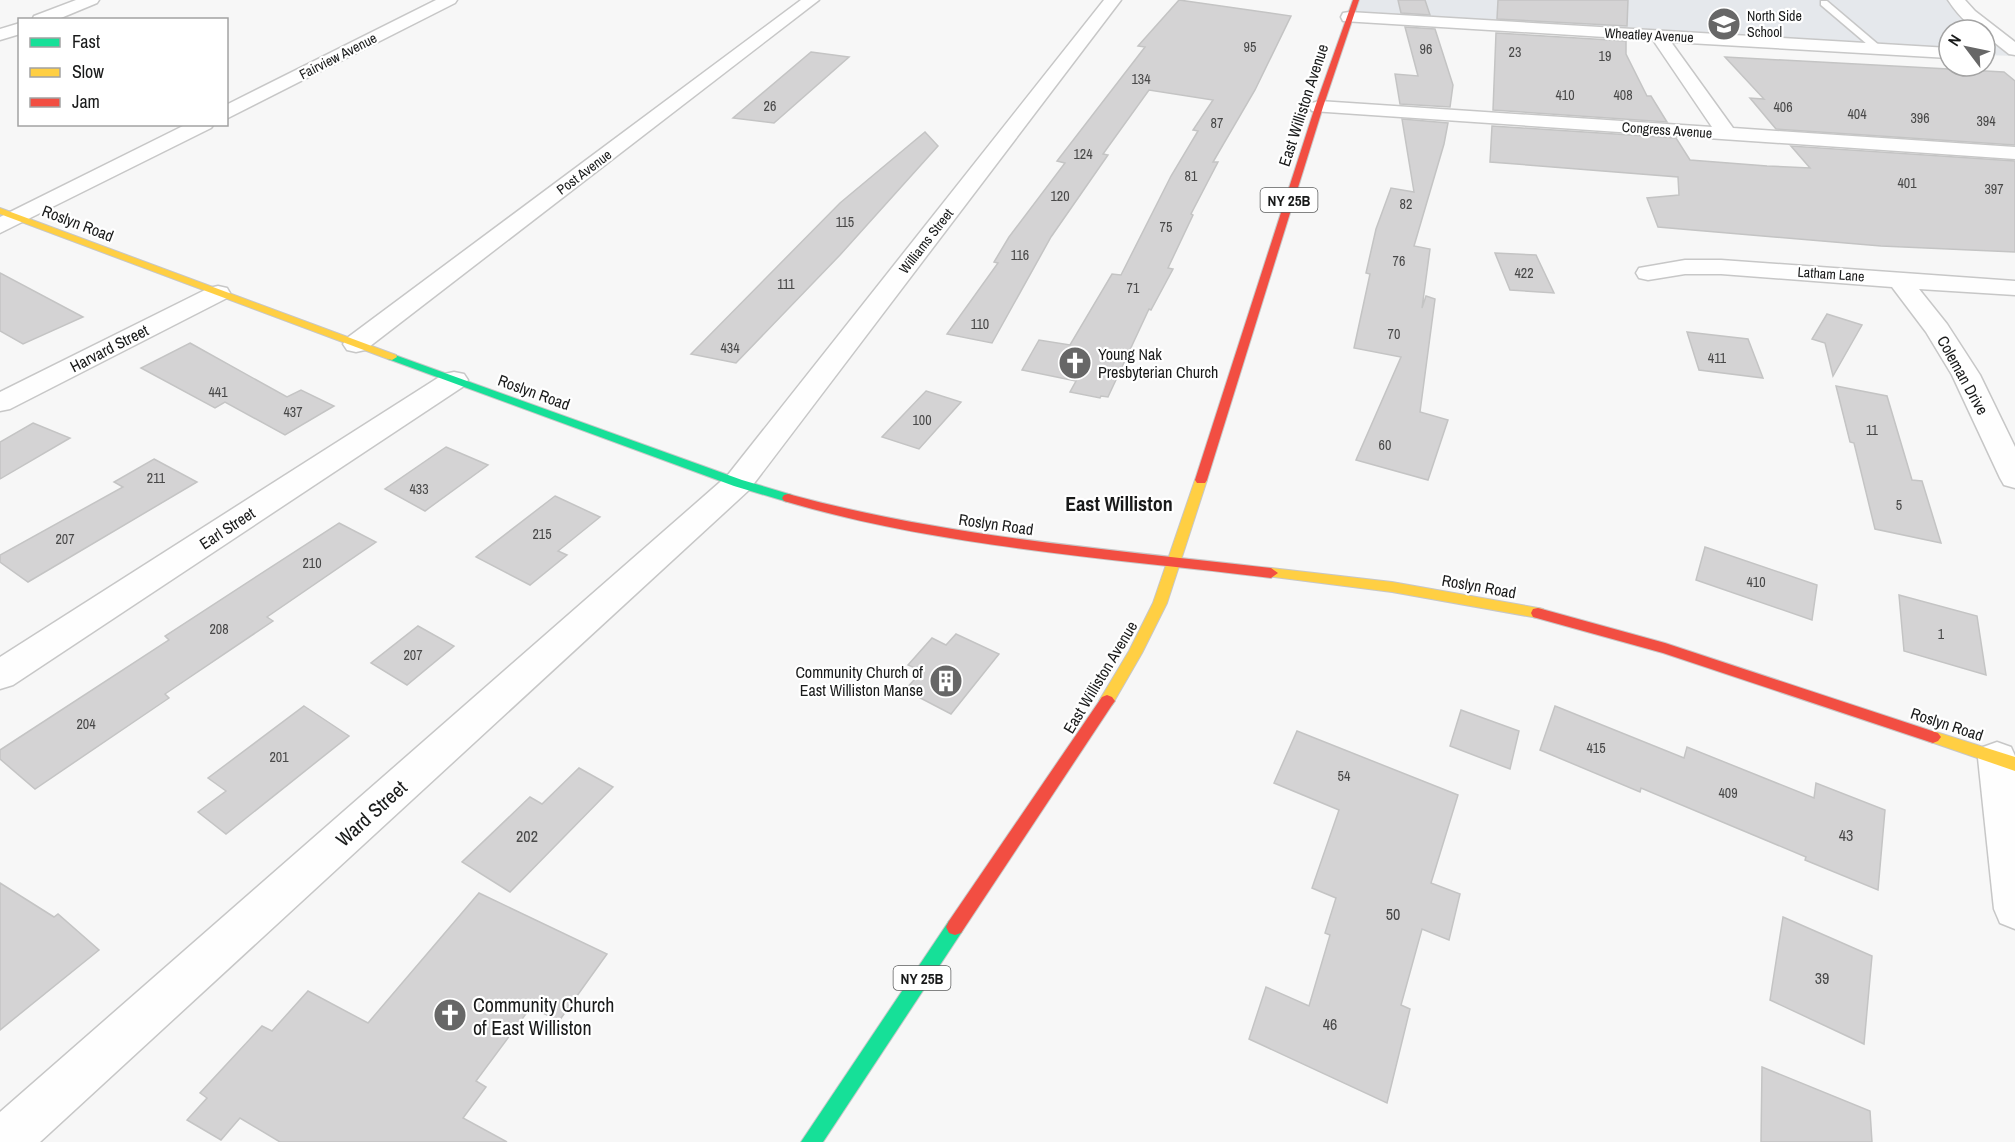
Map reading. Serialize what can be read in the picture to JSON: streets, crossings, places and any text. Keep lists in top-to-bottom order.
{
  "streets": {
    "main road": ["East Williston Avenue", "NY 25B", "Roslyn Road"],
    "street": [
      "Wheatley Avenue",
      "Fairview Avenue",
      "Congress Avenue",
      "Post Avenue",
      "Williams Street",
      "Latham Lane",
      "Harvard Street",
      "Coleman Drive",
      "Earl Street",
      "Ward Street"
    ]
  },
  "crossings": [
    ["Wheatley Avenue", "East Williston Avenue"],
    ["East Williston Avenue", "Congress Avenue"],
    ["East Williston Avenue", "Roslyn Road"],
    ["Post Avenue", "Roslyn Road"],
    ["Roslyn Road", "Williams Street"],
    ["Roslyn Road", "Harvard Street"],
    ["Roslyn Road", "Earl Street"],
    ["Roslyn Road", "Ward Street"],
    ["Williams Street", "Ward Street"],
    ["Latham Lane", "Coleman Drive"]
  ],
  "districts": ["East Williston"],
  "places": {
    "school or university": ["North Side School"],
    "church": ["Young Nak Presbyterian Church", "Community Church of East Williston"],
    "building": ["Community Church of East Williston Manse"]
  },
  "house_numbers": [
    "95",
    "96",
    "23",
    "19",
    "134",
    "410",
    "408",
    "26",
    "406",
    "404",
    "396",
    "394",
    "87",
    "124",
    "81",
    "401",
    "397",
    "120",
    "82",
    "115",
    "75",
    "116",
    "76",
    "422",
    "111",
    "71",
    "110",
    "70",
    "434",
    "411",
    "441",
    "437",
    "100",
    "11",
    "60",
    "211",
    "433",
    "5",
    "215",
    "207",
    "210",
    "410",
    "208",
    "1",
    "207",
    "204",
    "415",
    "201",
    "54",
    "409",
    "43",
    "202",
    "50",
    "39",
    "46"
  ],
  "legend": ["Fast", "Slow", "Jam"],
  "north": "top left"
}
